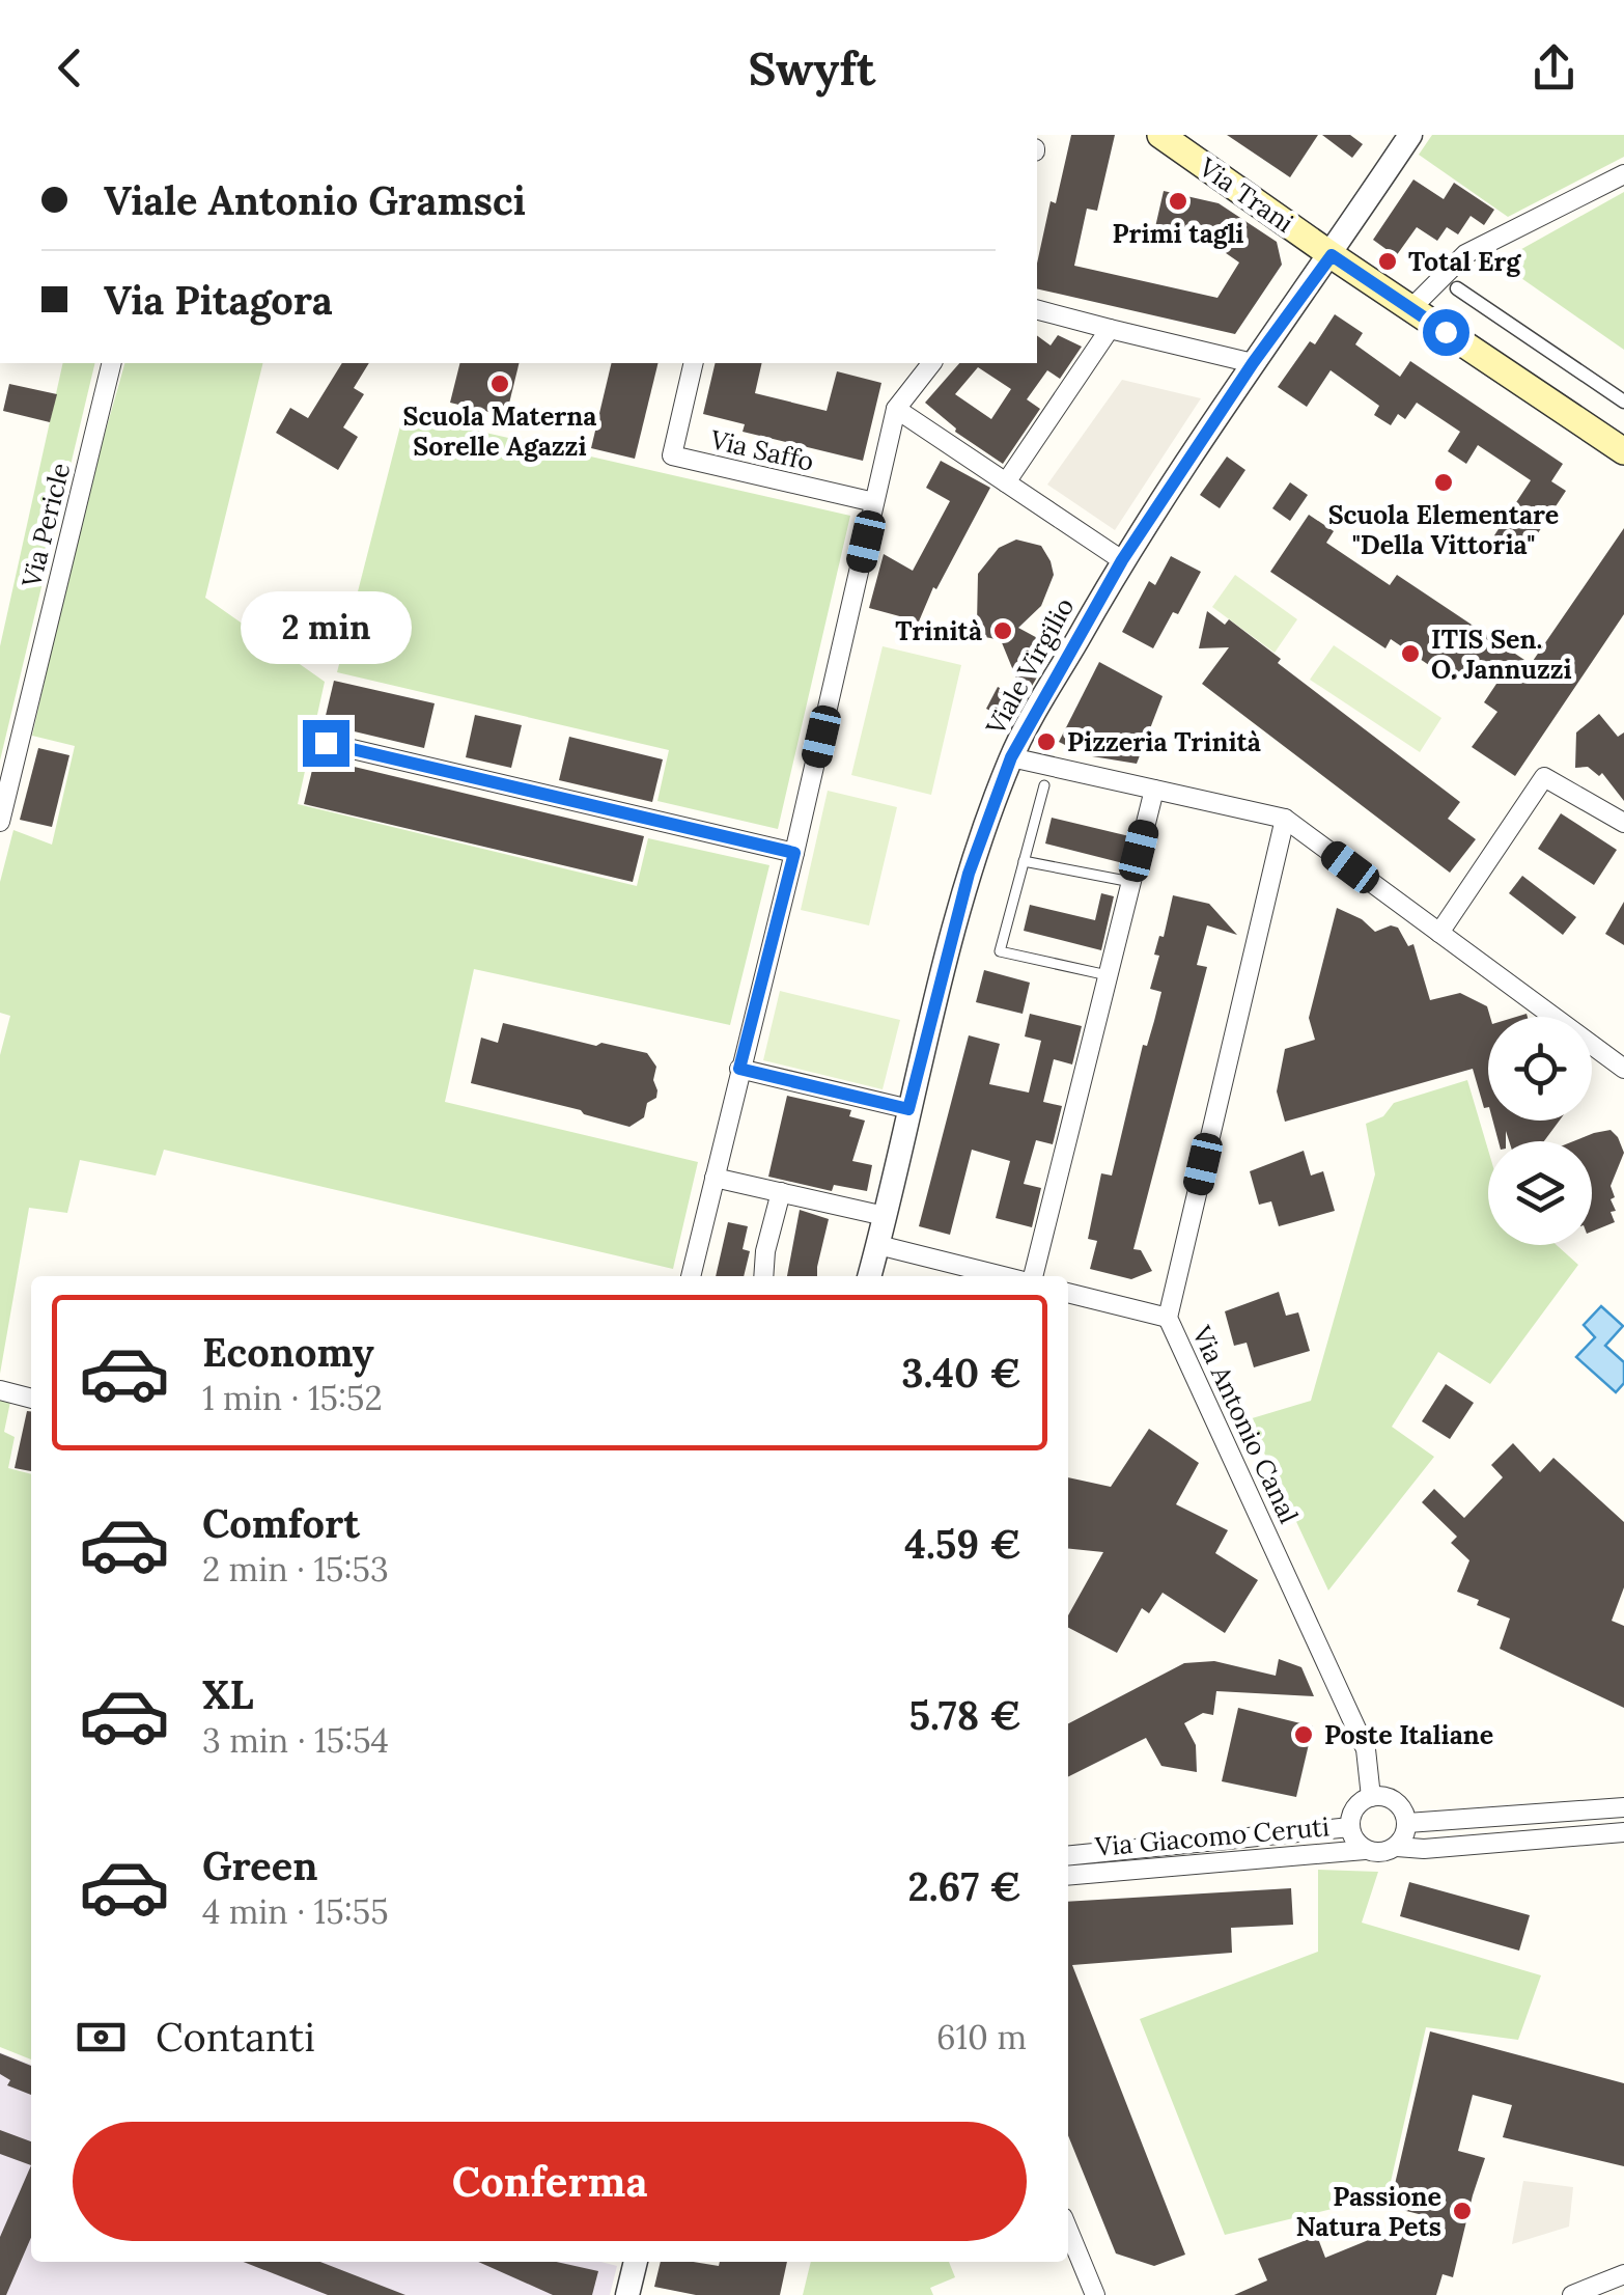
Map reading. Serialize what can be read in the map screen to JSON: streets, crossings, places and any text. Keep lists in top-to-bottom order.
{
  "streets": {
    "main road": ["Via Trani"],
    "street": [
      "Via Saffo",
      "Via Pericle",
      "Viale Virgilio",
      "Via Antonio Canal",
      "Via Giacomo Ceruti"
    ]
  },
  "crossings": [
    ["Via Trani", "Viale Virgilio"],
    ["Via Antonio Canal", "Via Giacomo Ceruti"]
  ],
  "places": [
    "Primi tagli",
    "Total Erg",
    "Scuola Materna Sorelle Agazzi",
    "Scuola Elementare \"Della Vittoria\"",
    "Trinità",
    "ITIS Sen. O. Jannuzzi",
    "Pizzeria Trinità",
    "Poste Italiane",
    "Passione Natura Pets"
  ],
  "page": {
    "header": "Swyft",
    "banner": ["Viale Antonio Gramsci", "Via Pitagora"],
    "bubble": "2 min",
    "list": [
      {
        "name": "Economy",
        "note": "1 min · 15:52",
        "value": "3.40 €"
      },
      {
        "name": "Comfort",
        "note": "2 min · 15:53",
        "value": "4.59 €"
      },
      {
        "name": "XL",
        "note": "3 min · 15:54",
        "value": "5.78 €"
      },
      {
        "name": "Green",
        "note": "4 min · 15:55",
        "value": "2.67 €"
      }
    ],
    "pay": ["Contanti", "610 m"],
    "buttons": "Conferma"
  }
}
